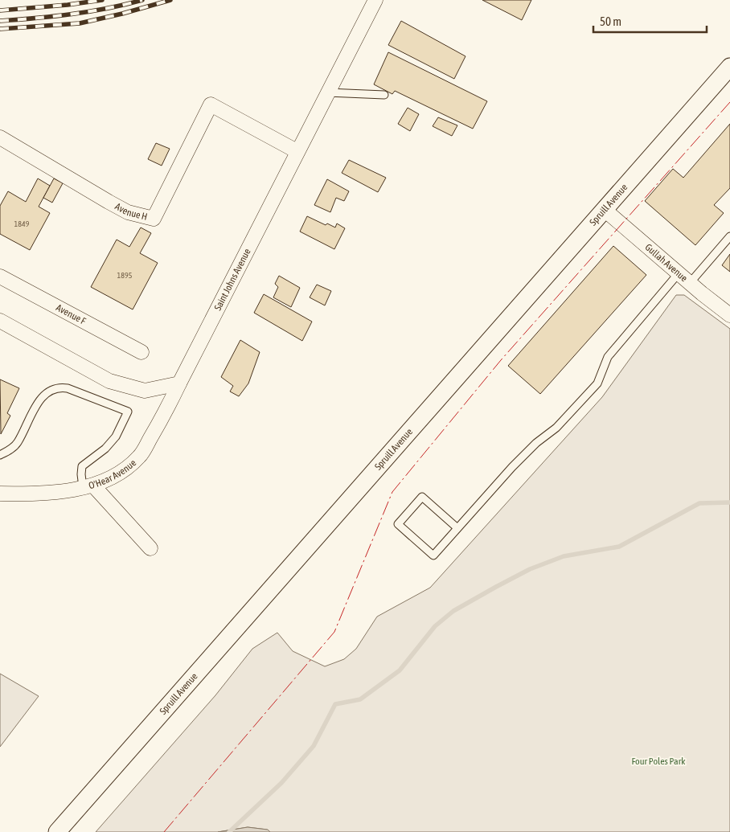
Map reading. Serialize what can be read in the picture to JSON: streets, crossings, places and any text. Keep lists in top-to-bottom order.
{
  "streets": {
    "street": [
      "Spruill Avenue",
      "Avenue H",
      "Gullah Avenue",
      "Saint Johns Avenue",
      "Avenue F",
      "O'Hear Avenue"
    ]
  },
  "crossings": [
    ["Spruill Avenue", "Gullah Avenue"],
    ["Avenue H", "Saint Johns Avenue"],
    ["Saint Johns Avenue", "O'Hear Avenue"]
  ],
  "parks": ["Four Poles Park"],
  "house_numbers": ["1849", "1895"],
  "scale_bar": "50 m"
}
